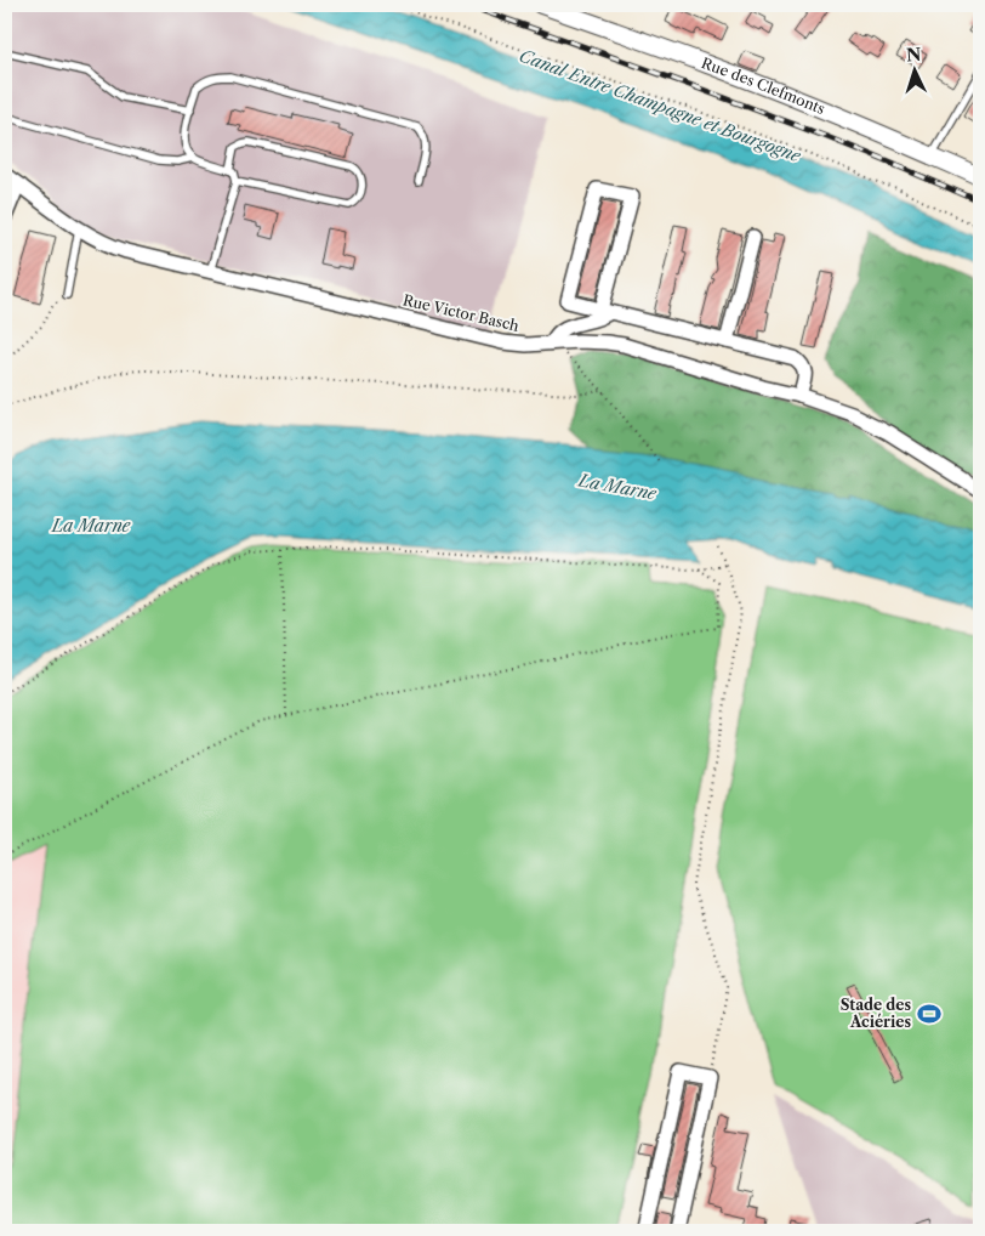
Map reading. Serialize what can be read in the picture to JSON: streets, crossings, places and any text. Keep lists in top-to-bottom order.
{
  "streets": {
    "street": ["Rue des Clefmonts", "Rue Victor Basch"]
  },
  "water": ["Canal Entre Champagne et Bourgogne", "La Marne"],
  "places": {
    "sports": ["Stade des Aciéries"]
  },
  "north": "top"
}
